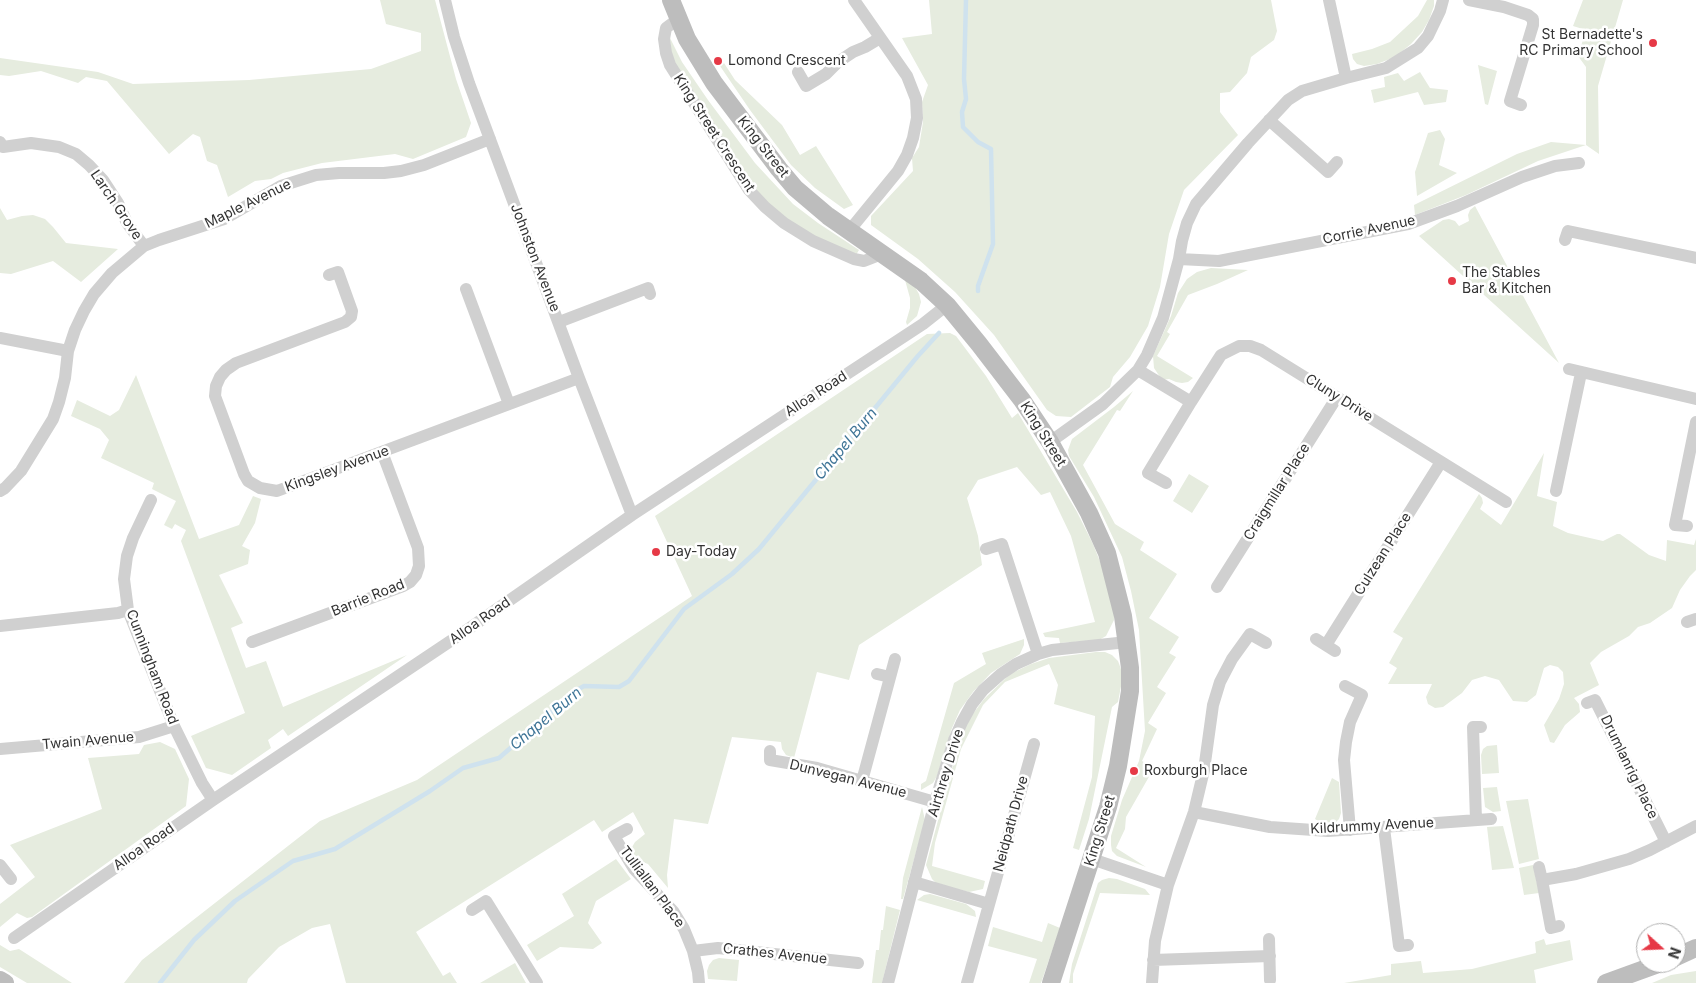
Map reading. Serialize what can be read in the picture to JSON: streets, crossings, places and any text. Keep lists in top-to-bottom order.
{
  "streets": {
    "main road": ["King Street"],
    "street": [
      "King Street Crescent",
      "Maple Avenue",
      "Larch Grove",
      "Corrie Avenue",
      "Johnston Avenue",
      "Alloa Road",
      "Cluny Drive",
      "Kingsley Avenue",
      "Craigmillar Place",
      "Culzean Place",
      "Barrie Road",
      "Cunningham Road",
      "Twain Avenue",
      "Drumlanrig Place",
      "Airthrey Drive",
      "Dunvegan Avenue",
      "Neidpath Drive",
      "Kildrummy Avenue",
      "Tulliallan Place",
      "Crathes Avenue"
    ]
  },
  "crossings": [
    ["King Street Crescent", "King Street"],
    ["King Street", "Alloa Road"],
    ["King Street", "Airthrey Drive"],
    ["Maple Avenue", "Larch Grove"],
    ["Maple Avenue", "Johnston Avenue"],
    ["Johnston Avenue", "Alloa Road"],
    ["Johnston Avenue", "Kingsley Avenue"],
    ["Alloa Road", "Cunningham Road"],
    ["Cluny Drive", "Craigmillar Place"],
    ["Cluny Drive", "Culzean Place"],
    ["Kingsley Avenue", "Barrie Road"],
    ["Cunningham Road", "Twain Avenue"],
    ["Airthrey Drive", "Dunvegan Avenue"],
    ["Tulliallan Place", "Crathes Avenue"]
  ],
  "water": ["Chapel Burn"],
  "places": [
    "St Bernadette's RC Primary School",
    "Lomond Crescent",
    "The Stables Bar & Kitchen",
    "Day-Today",
    "Roxburgh Place"
  ],
  "north": "right"
}
